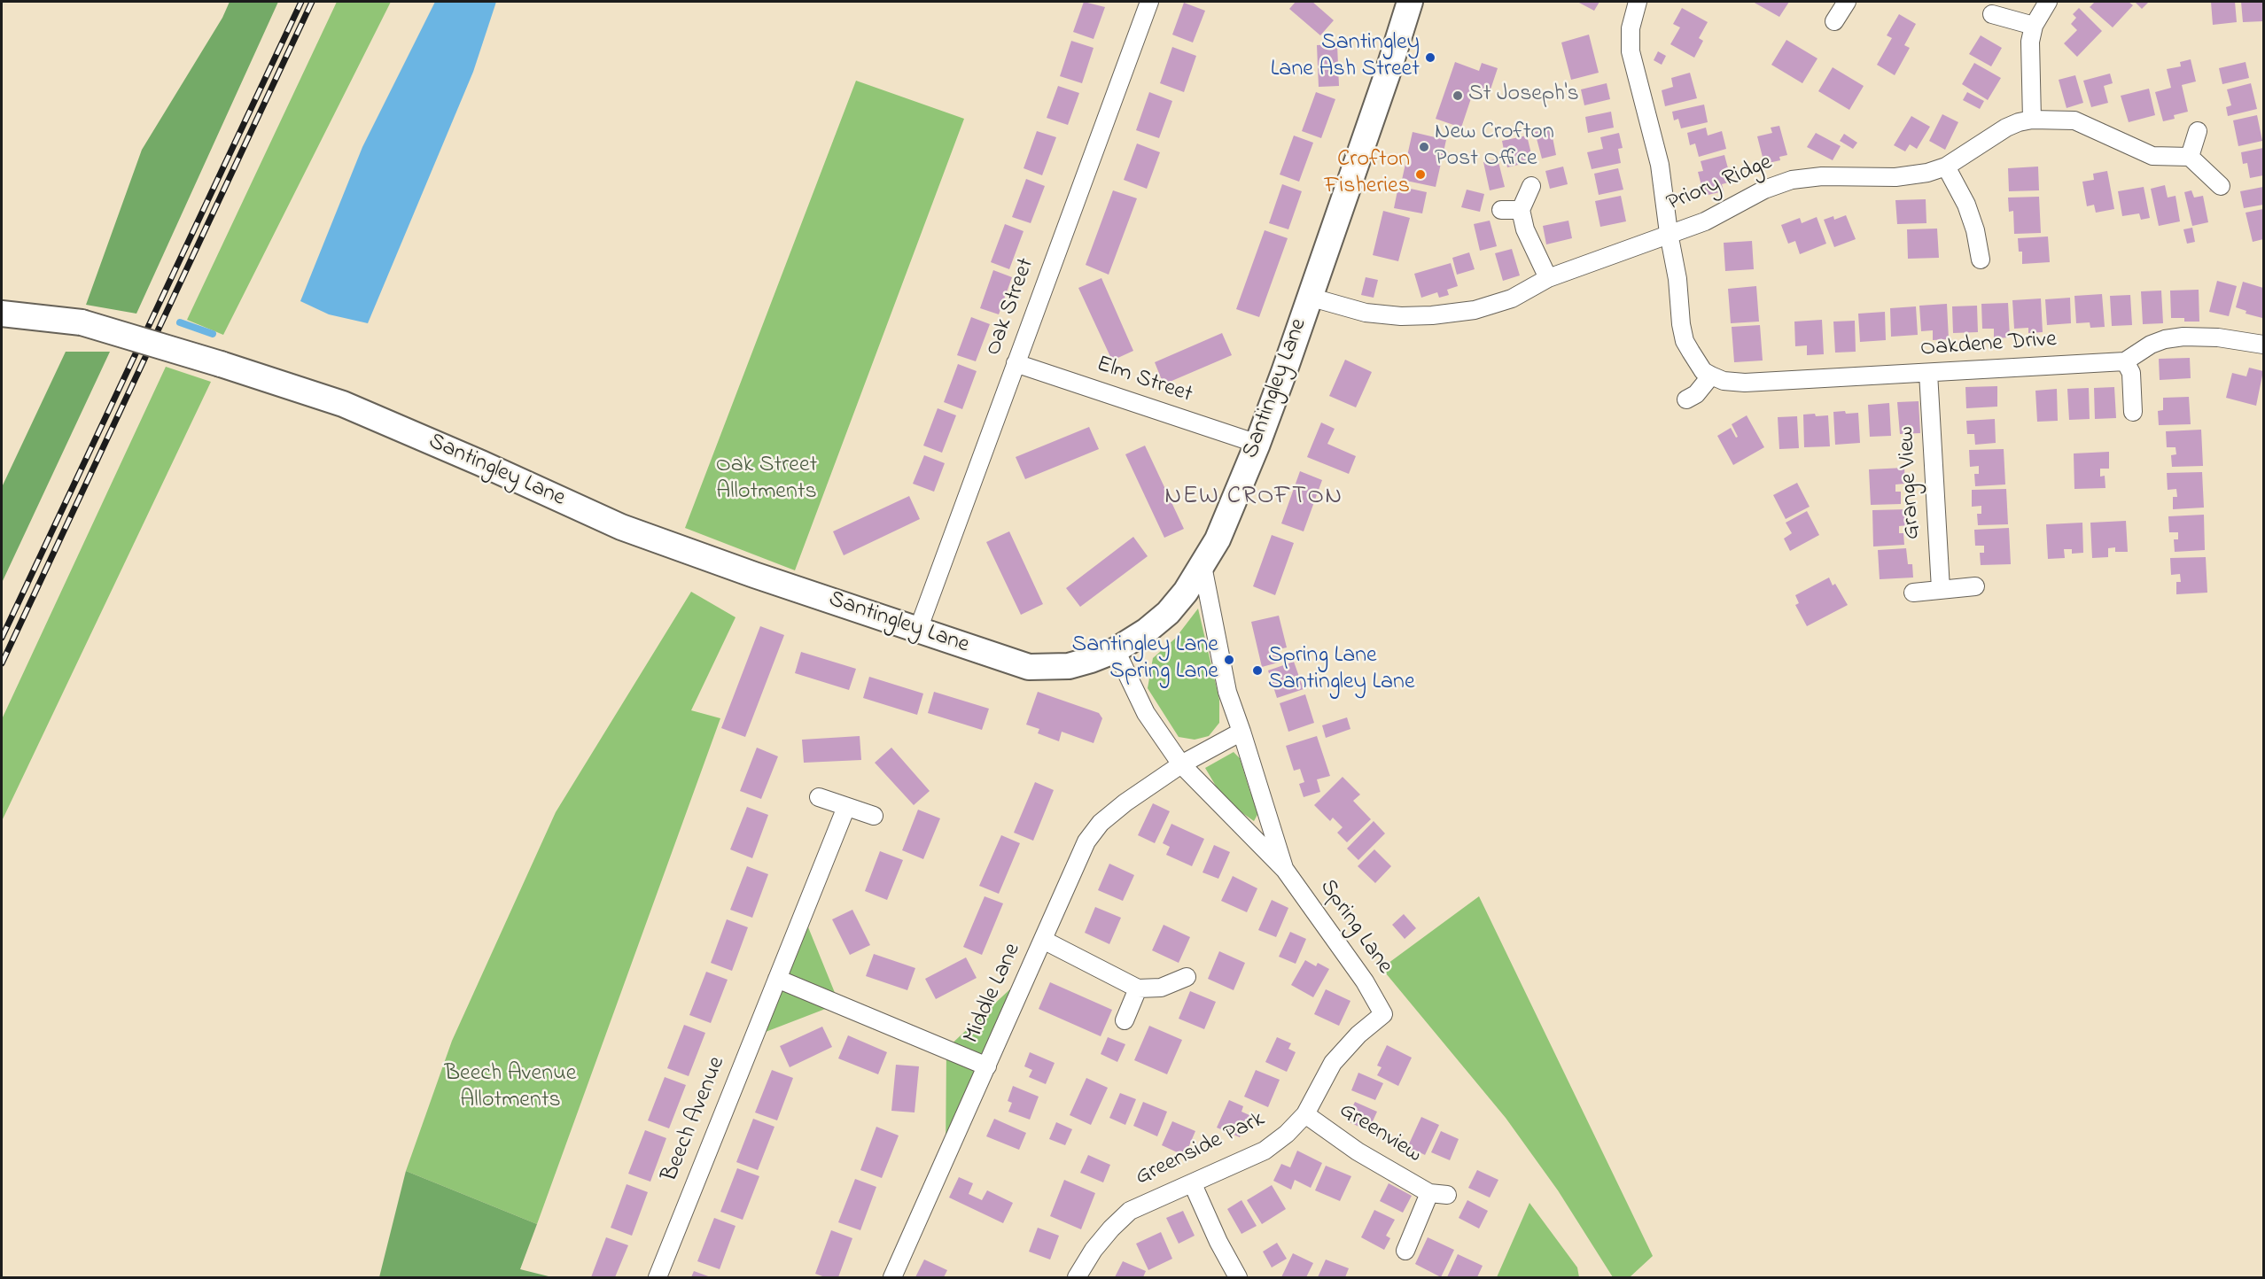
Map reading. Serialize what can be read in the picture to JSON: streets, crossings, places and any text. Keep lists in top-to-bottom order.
{
  "streets": {
    "street": [
      "Priory Ridge",
      "Oak Street",
      "Oakdene Drive",
      "Elm Street",
      "Santingley Lane",
      "Grange View",
      "Spring Lane",
      "Middle Lane",
      "Beech Avenue",
      "Greenview",
      "Greenside Park"
    ]
  },
  "crossings": [
    ["Priory Ridge", "Santingley Lane"],
    ["Oak Street", "Elm Street"],
    ["Oak Street", "Santingley Lane"],
    ["Oakdene Drive", "Grange View"],
    ["Elm Street", "Santingley Lane"],
    ["Santingley Lane", "Spring Lane"],
    ["Spring Lane", "Middle Lane"],
    ["Spring Lane", "Greenside Park"],
    ["Greenview", "Greenside Park"]
  ],
  "districts": ["NEW CROFTON"],
  "parks": ["Oak Street Allotments", "Beech Avenue Allotments"],
  "places": [
    "Santingley Lane Ash Street",
    "St Joseph's",
    "New Crofton Post Office",
    "Crofton Fisheries",
    "Santingley Lane Spring Lane",
    "Spring Lane Santingley Lane"
  ]
}
